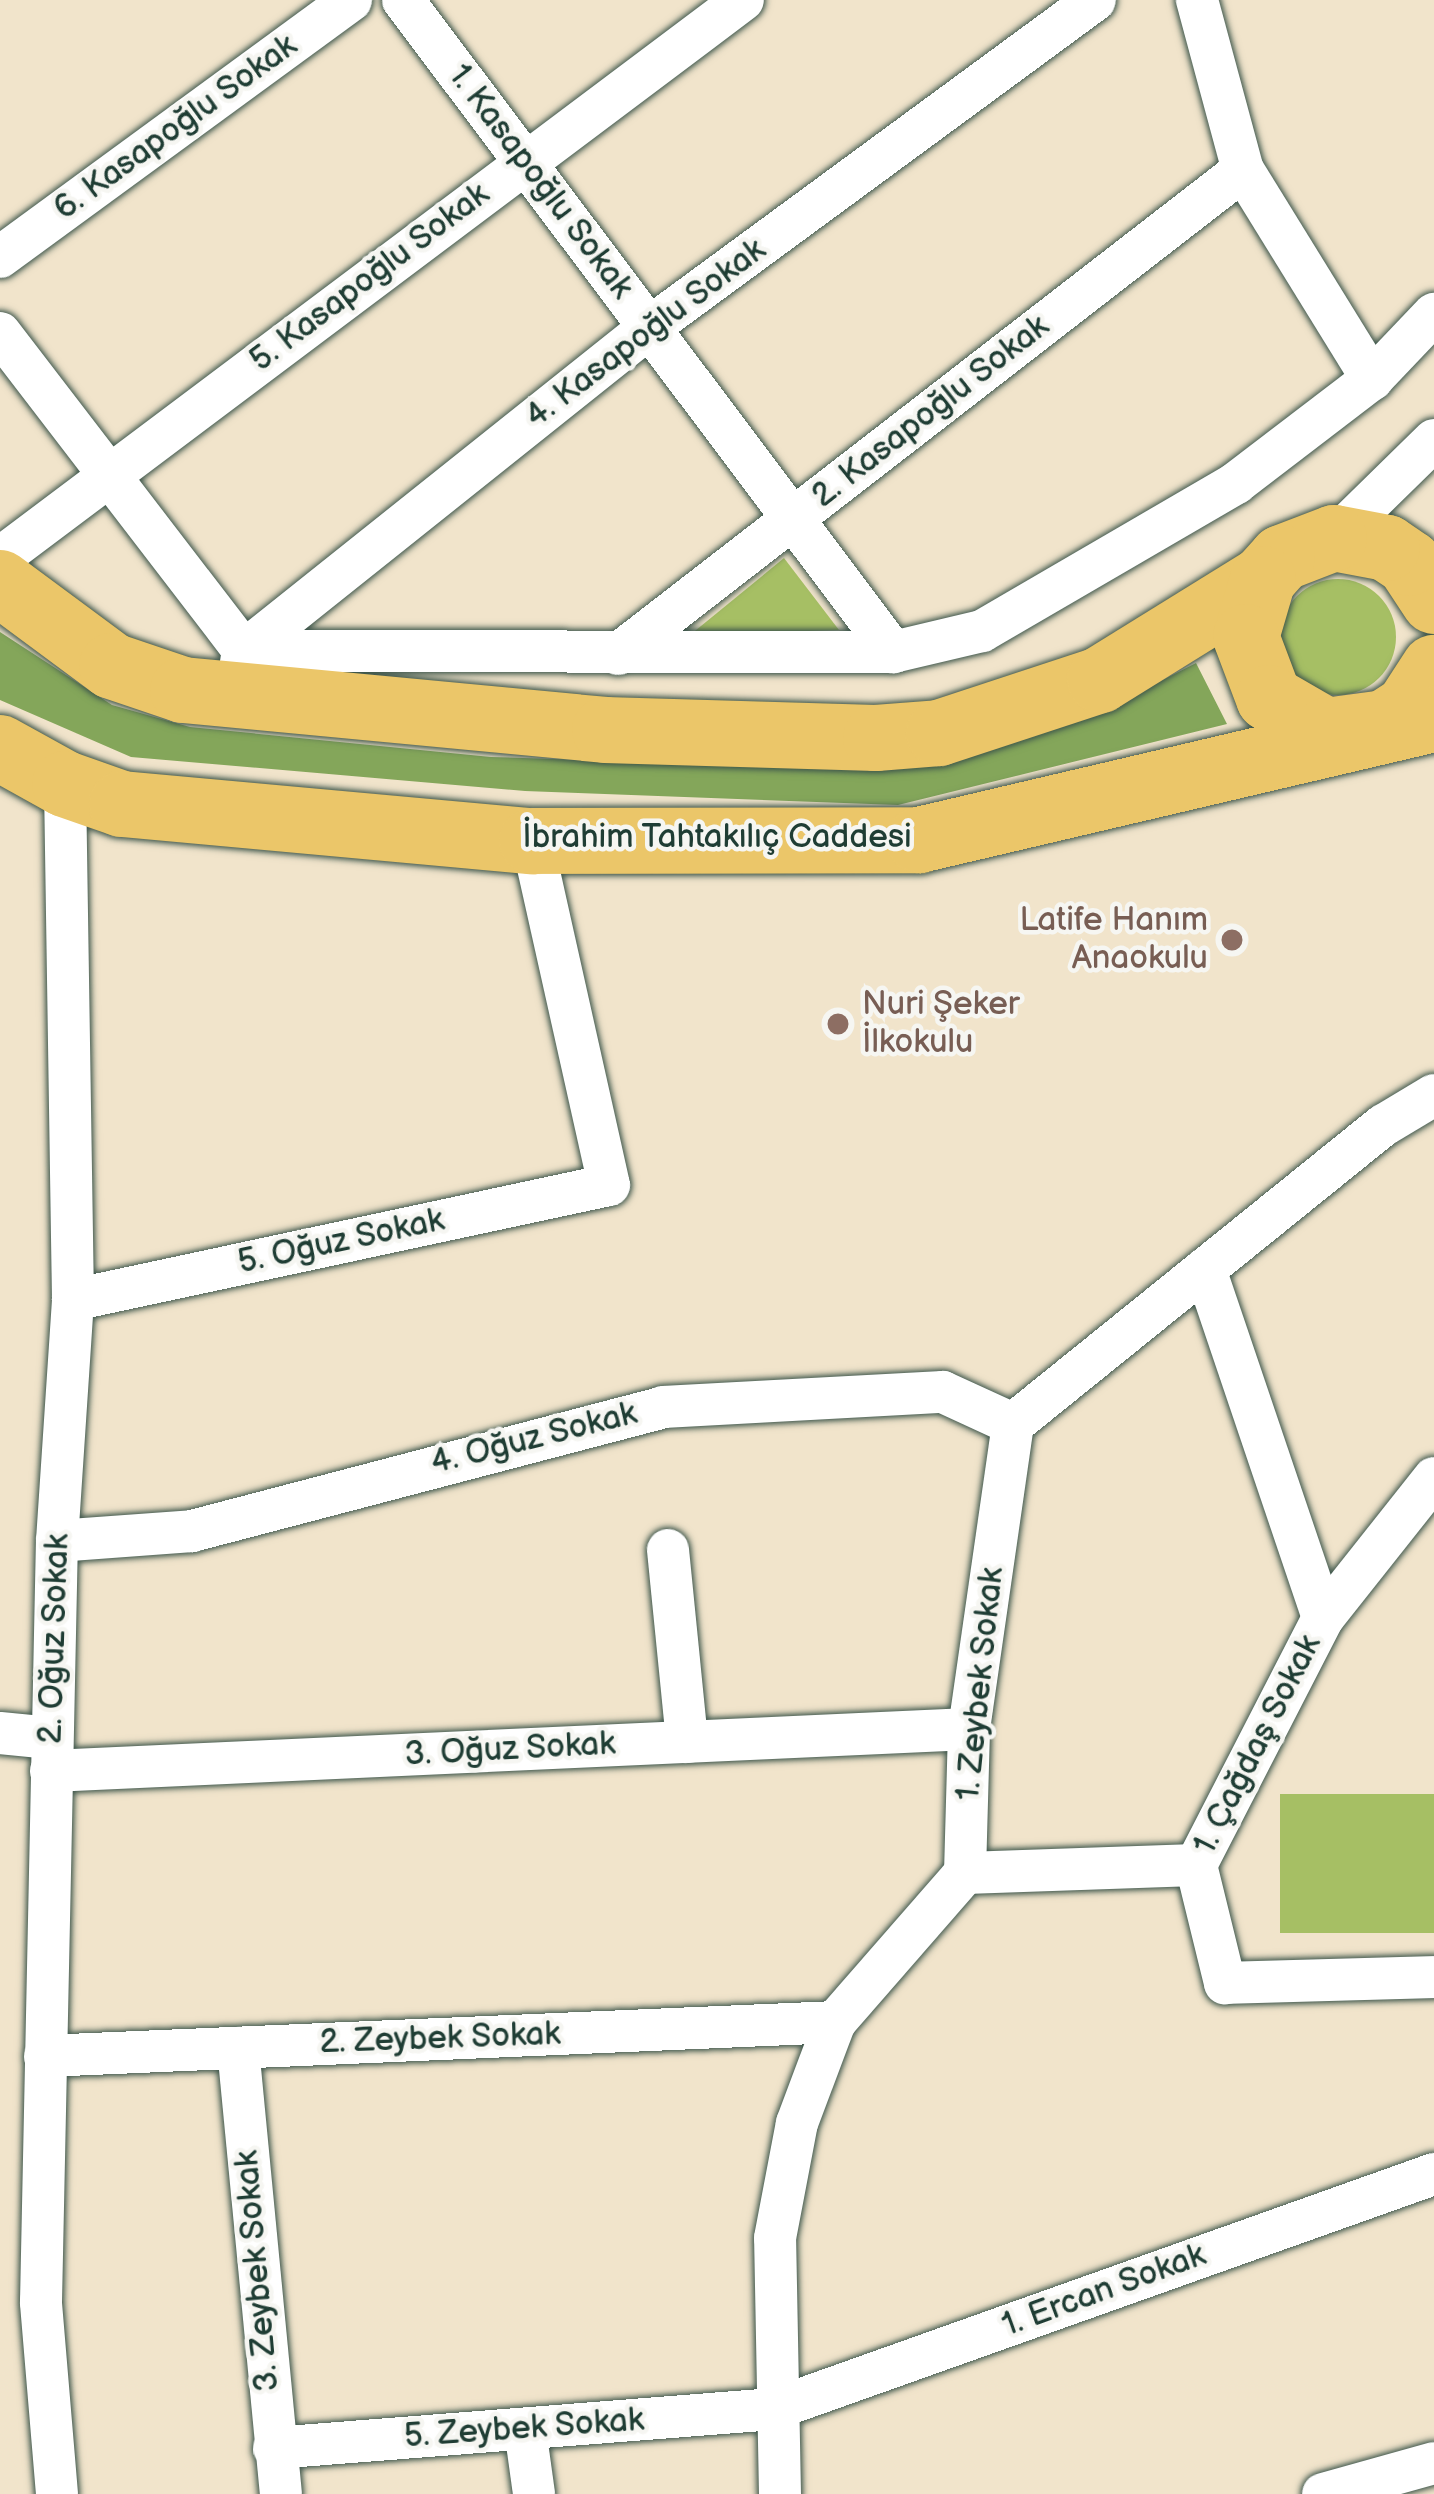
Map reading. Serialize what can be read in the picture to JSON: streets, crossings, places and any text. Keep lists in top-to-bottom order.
{
  "streets": {
    "main road": ["İbrahim Tahtakılıç Caddesi"],
    "street": [
      "6. Kasapoğlu Sokak",
      "1. Kasapoğlu Sokak",
      "5. Kasapoğlu Sokak",
      "4. Kasapoğlu Sokak",
      "2. Kasapoğlu Sokak",
      "5. Oğuz Sokak",
      "4. Oğuz Sokak",
      "2. Oğuz Sokak",
      "1. Zeybek Sokak",
      "1. Çağdaş Sokak",
      "3. Oğuz Sokak",
      "2. Zeybek Sokak",
      "3. Zeybek Sokak",
      "1. Ercan Sokak",
      "5. Zeybek Sokak"
    ]
  },
  "crossings": [
    ["1. Kasapoğlu Sokak", "5. Kasapoğlu Sokak"],
    ["1. Kasapoğlu Sokak", "4. Kasapoğlu Sokak"],
    ["1. Kasapoğlu Sokak", "2. Kasapoğlu Sokak"],
    ["İbrahim Tahtakılıç Caddesi", "5. Oğuz Sokak"],
    ["İbrahim Tahtakılıç Caddesi", "2. Oğuz Sokak"],
    ["5. Oğuz Sokak", "2. Oğuz Sokak"],
    ["4. Oğuz Sokak", "2. Oğuz Sokak"],
    ["4. Oğuz Sokak", "1. Zeybek Sokak"],
    ["2. Oğuz Sokak", "3. Oğuz Sokak"],
    ["2. Oğuz Sokak", "2. Zeybek Sokak"],
    ["1. Zeybek Sokak", "3. Oğuz Sokak"],
    ["2. Zeybek Sokak", "3. Zeybek Sokak"],
    ["3. Zeybek Sokak", "5. Zeybek Sokak"],
    ["1. Ercan Sokak", "5. Zeybek Sokak"]
  ],
  "places": ["Latife Hanım Anaokulu", "Nuri Şeker İlkokulu"]
}
